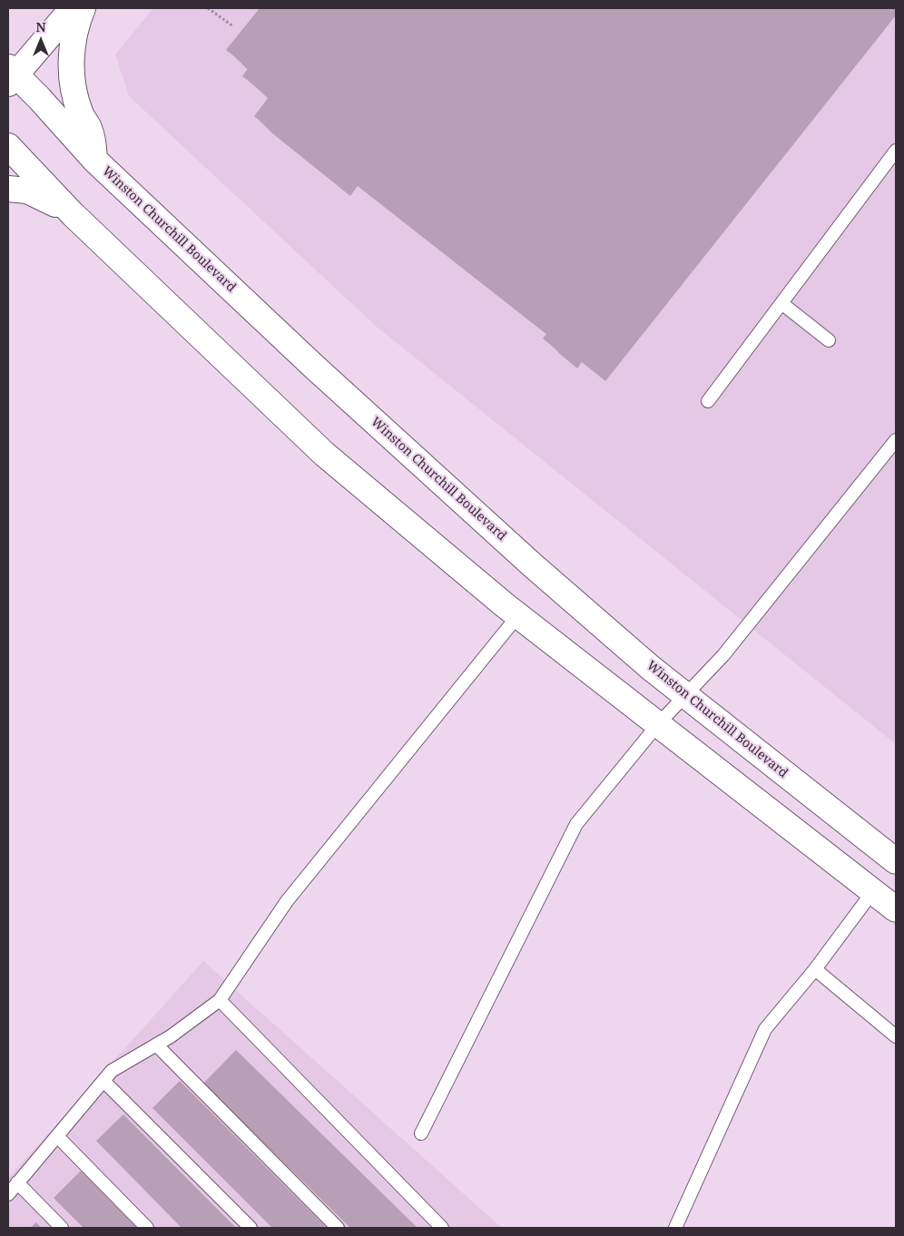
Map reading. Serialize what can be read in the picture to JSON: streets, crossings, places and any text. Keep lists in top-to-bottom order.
{
  "streets": {
    "main road": ["Winston Churchill Boulevard"]
  },
  "north": "top"
}
